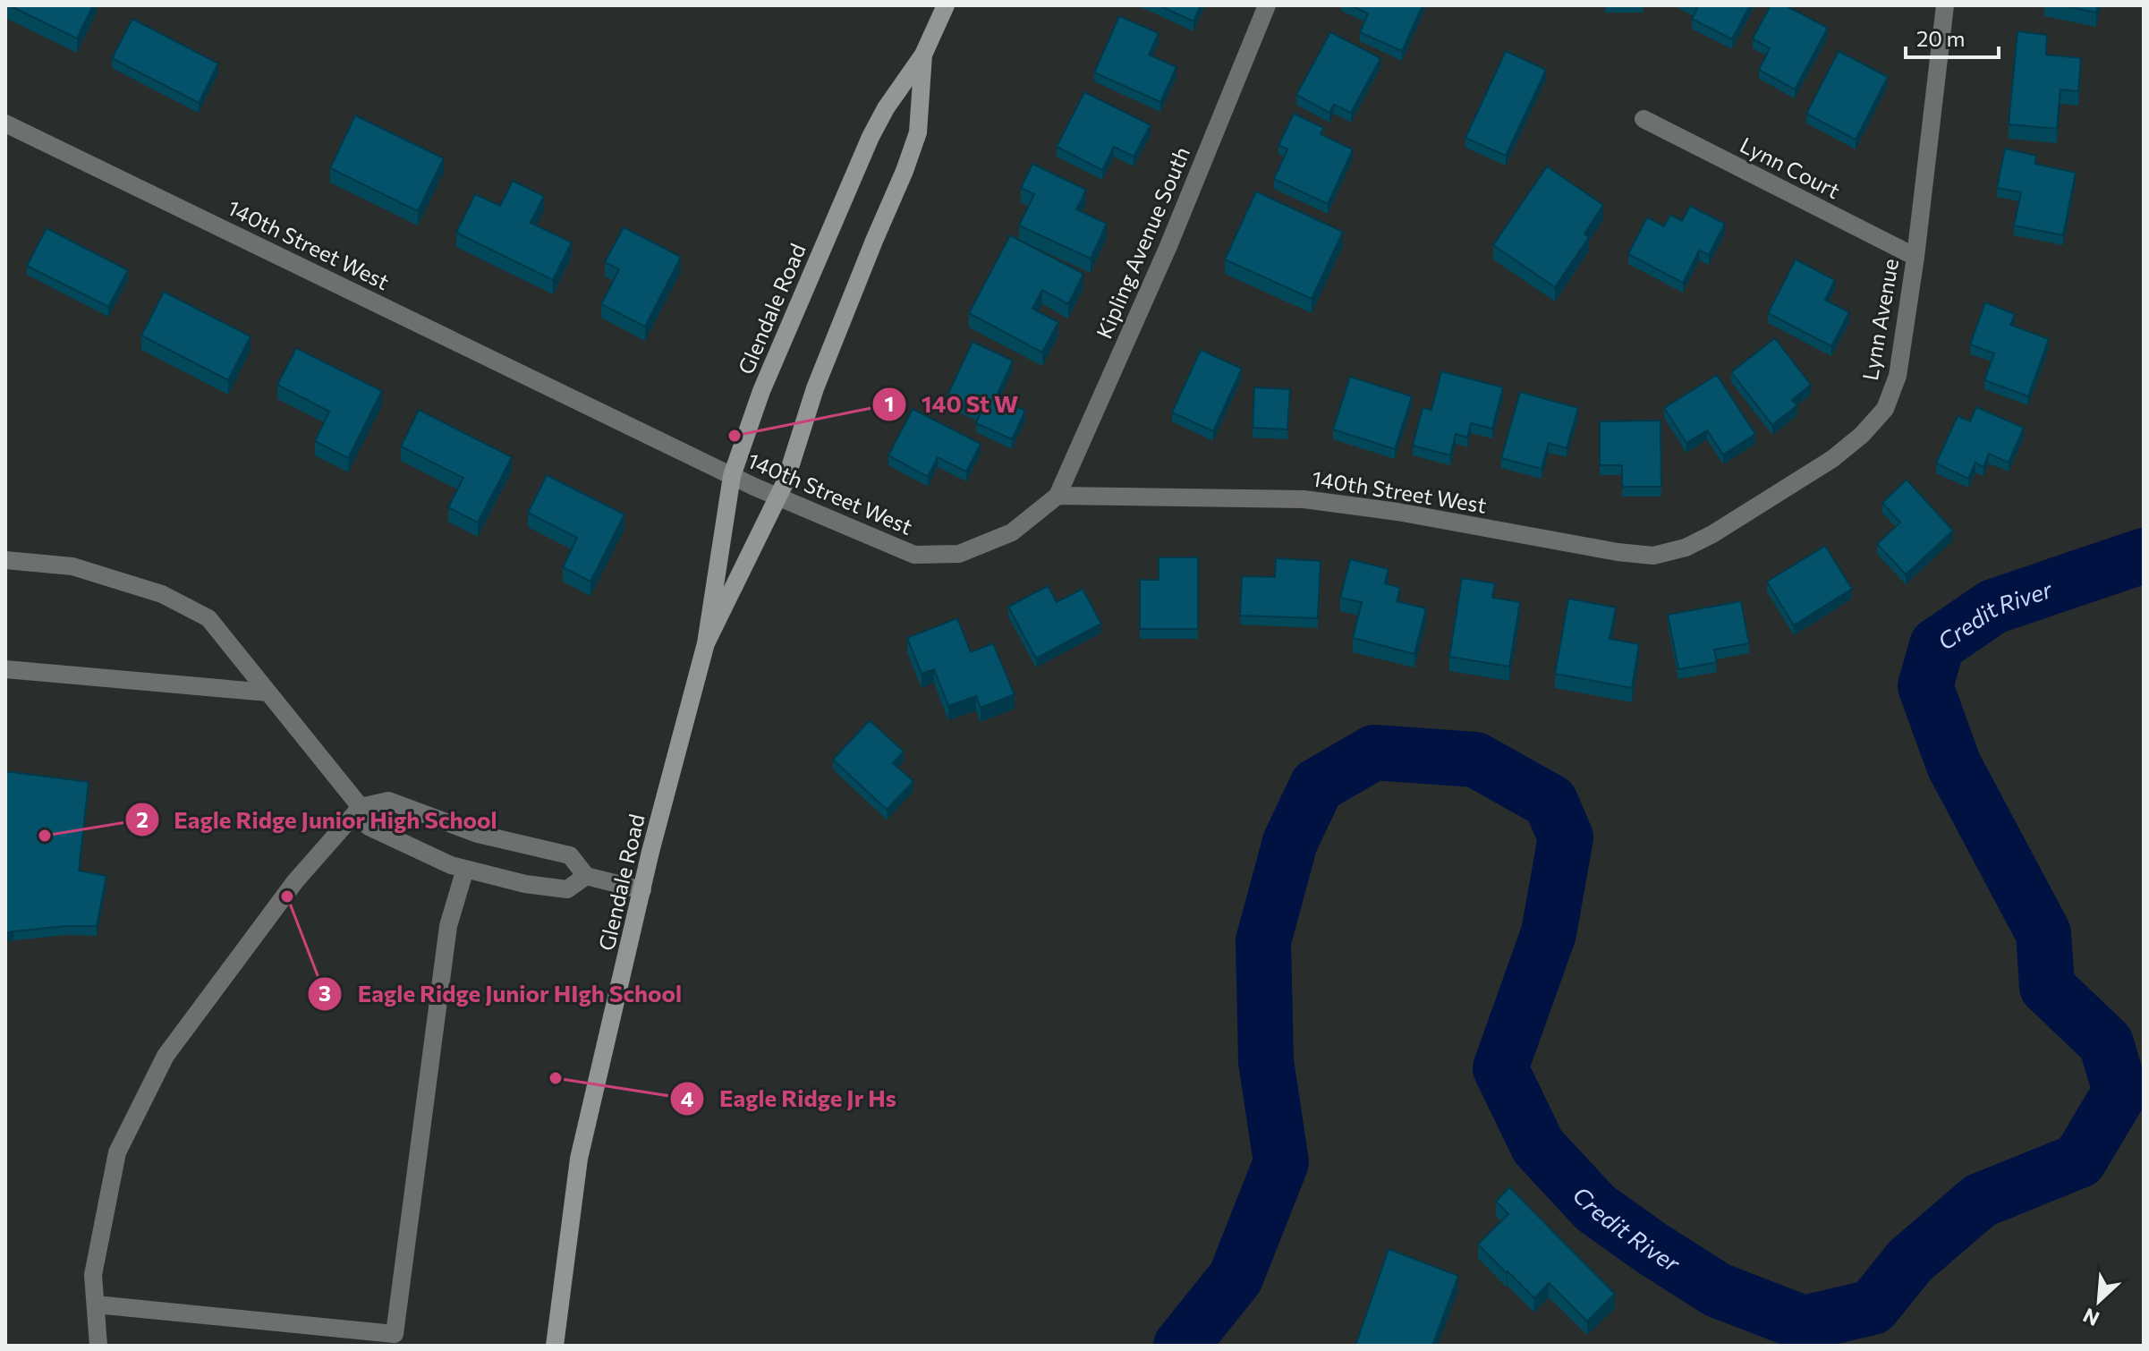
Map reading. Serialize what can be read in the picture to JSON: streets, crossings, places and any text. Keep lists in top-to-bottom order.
{
  "streets": {
    "main road": ["Glendale Road"],
    "street": [
      "Lynn Court",
      "Kipling Avenue South",
      "140th Street West",
      "Lynn Avenue"
    ]
  },
  "crossings": [
    ["Lynn Court", "Lynn Avenue"],
    ["Kipling Avenue South", "140th Street West"],
    ["140th Street West", "Glendale Road"],
    ["140th Street West", "Lynn Avenue"]
  ],
  "water": ["Credit River"],
  "places": [
    "140 St W",
    "Eagle Ridge Junior High School",
    "Eagle Ridge Junior HIgh School",
    "Eagle Ridge Jr Hs"
  ],
  "scale_bar": "20 m",
  "north": "bottom left"
}
